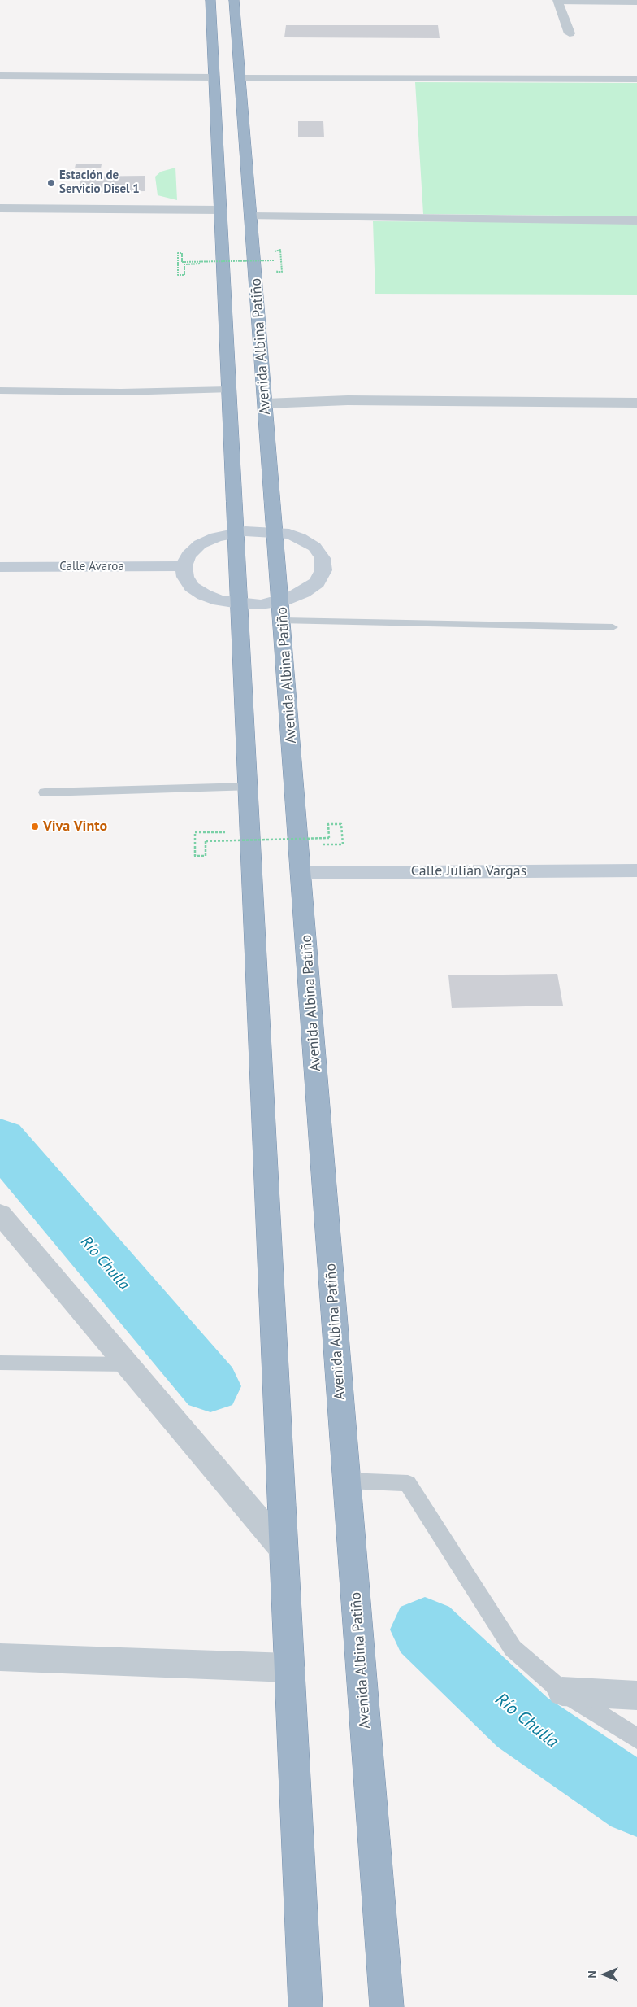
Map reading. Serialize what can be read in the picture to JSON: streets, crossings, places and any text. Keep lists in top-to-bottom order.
{
  "streets": {
    "highway": ["Avenida Albina Patiño"],
    "main road": ["Calle Avaroa", "Calle Julián Vargas"]
  },
  "crossings": [
    ["Avenida Albina Patiño", "Calle Julián Vargas"]
  ],
  "water": ["Río Chulla"],
  "places": ["Estación de Servicio Disel 1", "Viva Vinto"],
  "north": "left"
}
